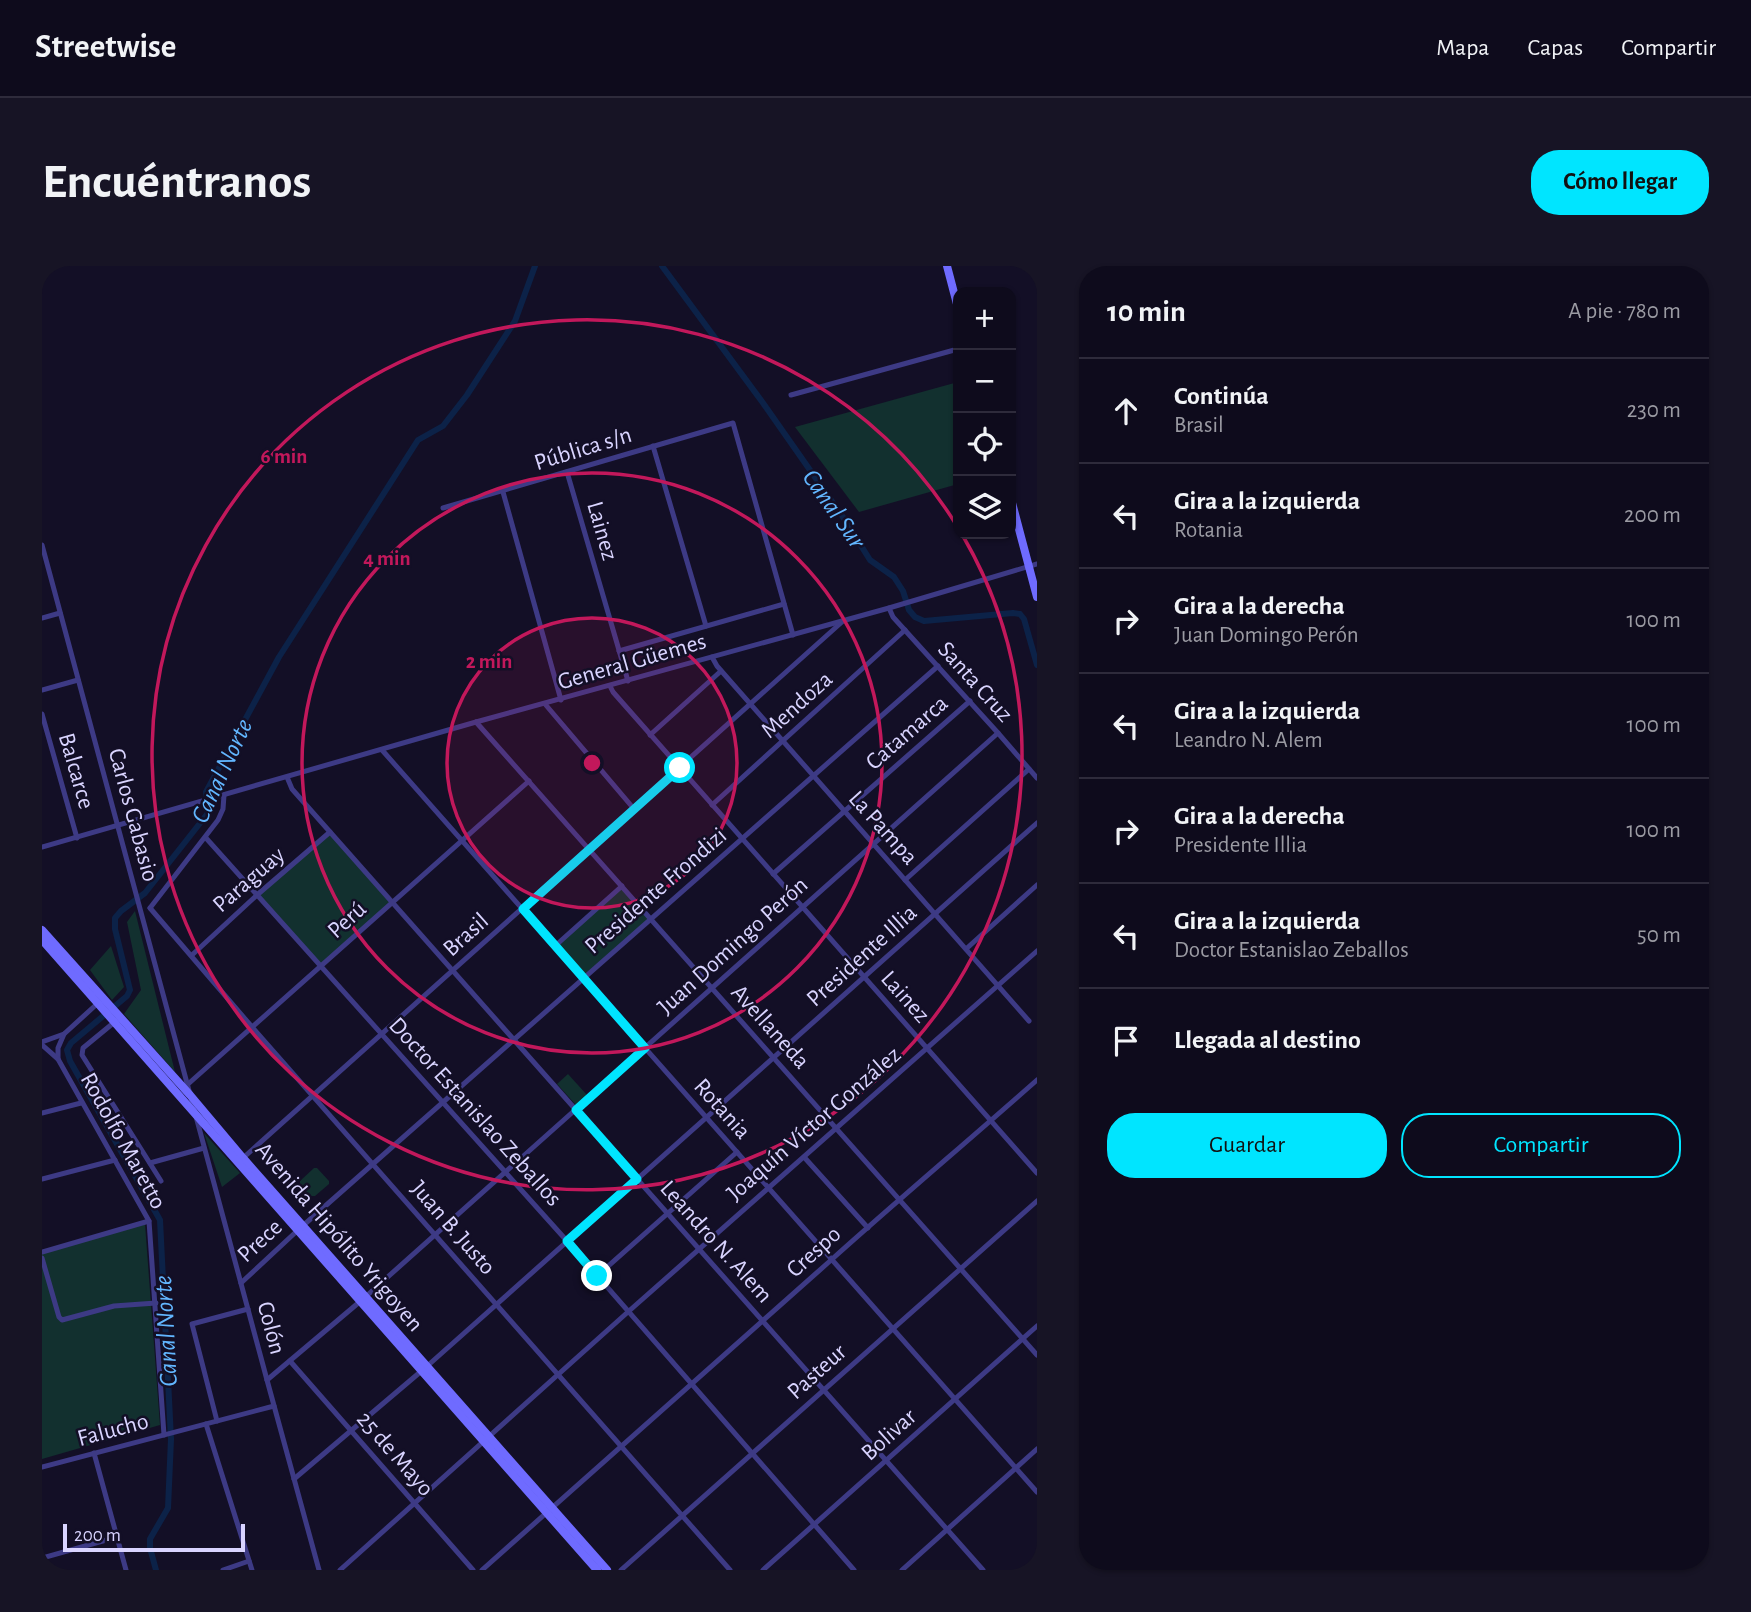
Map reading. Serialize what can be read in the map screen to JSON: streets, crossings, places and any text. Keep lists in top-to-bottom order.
{
  "streets": {
    "street": [
      "Pública s/n",
      "Lainez",
      "General Güemes",
      "Santa Cruz",
      "Mendoza",
      "Catamarca",
      "Balcarce",
      "Carlos Gabasio",
      "La Pampa",
      "Paraguay",
      "Presidente Frondizi",
      "Perú",
      "Brasil",
      "Juan Domingo Perón",
      "Presidente Illia",
      "Avellaneda",
      "Rotania",
      "Doctor Estanislao Zeballos",
      "Joaquín Víctor González",
      "Rodolfo Maretto",
      "Juan B. Justo",
      "Avenida Hipólito Yrigoyen",
      "Prece",
      "Leandro N. Alem",
      "Crespo",
      "Colón",
      "Pasteur",
      "Falucho",
      "Bolivar",
      "25 de Mayo"
    ]
  },
  "crossings": [
    ["Pública s/n", "Lainez"],
    ["Lainez", "General Güemes"],
    ["Lainez", "Mendoza"],
    ["Lainez", "Catamarca"],
    ["Lainez", "Presidente Frondizi"],
    ["Lainez", "Brasil"],
    ["Lainez", "Juan Domingo Perón"],
    ["Lainez", "Presidente Illia"],
    ["Lainez", "Joaquín Víctor González"],
    ["Lainez", "Crespo"],
    ["General Güemes", "Santa Cruz"],
    ["General Güemes", "Balcarce"],
    ["General Güemes", "Carlos Gabasio"],
    ["General Güemes", "La Pampa"],
    ["General Güemes", "Brasil"],
    ["General Güemes", "Avellaneda"],
    ["General Güemes", "Rotania"],
    ["General Güemes", "Leandro N. Alem"],
    ["Santa Cruz", "Mendoza"],
    ["Santa Cruz", "Catamarca"],
    ["Santa Cruz", "Presidente Frondizi"],
    ["Santa Cruz", "Juan Domingo Perón"],
    ["Mendoza", "La Pampa"],
    ["Catamarca", "La Pampa"],
    ["Carlos Gabasio", "Perú"],
    ["Carlos Gabasio", "Avenida Hipólito Yrigoyen"],
    ["Carlos Gabasio", "Colón"],
    ["La Pampa", "Presidente Frondizi"],
    ["La Pampa", "Brasil"],
    ["La Pampa", "Juan Domingo Perón"],
    ["La Pampa", "Presidente Illia"],
    ["La Pampa", "Joaquín Víctor González"],
    ["Paraguay", "Doctor Estanislao Zeballos"],
    ["Paraguay", "Juan B. Justo"],
    ["Paraguay", "Leandro N. Alem"],
    ["Presidente Frondizi", "Avellaneda"],
    ["Presidente Frondizi", "Rotania"],
    ["Presidente Frondizi", "Doctor Estanislao Zeballos"],
    ["Presidente Frondizi", "Juan B. Justo"],
    ["Presidente Frondizi", "Avenida Hipólito Yrigoyen"],
    ["Presidente Frondizi", "Prece"],
    ["Presidente Frondizi", "Leandro N. Alem"],
    ["Perú", "Avellaneda"],
    ["Perú", "Rotania"],
    ["Perú", "Doctor Estanislao Zeballos"],
    ["Perú", "Juan B. Justo"],
    ["Perú", "Leandro N. Alem"],
    ["Brasil", "Avellaneda"],
    ["Brasil", "Rotania"],
    ["Brasil", "Doctor Estanislao Zeballos"],
    ["Brasil", "Juan B. Justo"],
    ["Brasil", "Avenida Hipólito Yrigoyen"],
    ["Brasil", "Leandro N. Alem"],
    ["Juan Domingo Perón", "Avellaneda"],
    ["Juan Domingo Perón", "Rotania"],
    ["Juan Domingo Perón", "Doctor Estanislao Zeballos"],
    ["Juan Domingo Perón", "Juan B. Justo"],
    ["Juan Domingo Perón", "Avenida Hipólito Yrigoyen"],
    ["Juan Domingo Perón", "Leandro N. Alem"],
    ["Juan Domingo Perón", "Colón"],
    ["Juan Domingo Perón", "25 de Mayo"],
    ["Presidente Illia", "Avellaneda"],
    ["Presidente Illia", "Rotania"],
    ["Presidente Illia", "Doctor Estanislao Zeballos"],
    ["Presidente Illia", "Juan B. Justo"],
    ["Presidente Illia", "Avenida Hipólito Yrigoyen"],
    ["Presidente Illia", "Leandro N. Alem"],
    ["Presidente Illia", "Colón"],
    ["Presidente Illia", "25 de Mayo"],
    ["Avellaneda", "Joaquín Víctor González"],
    ["Avellaneda", "Crespo"],
    ["Avellaneda", "Pasteur"],
    ["Avellaneda", "Bolivar"],
    ["Rotania", "Joaquín Víctor González"],
    ["Rotania", "Crespo"],
    ["Rotania", "Pasteur"],
    ["Rotania", "Bolivar"],
    ["Doctor Estanislao Zeballos", "Joaquín Víctor González"],
    ["Doctor Estanislao Zeballos", "Crespo"],
    ["Doctor Estanislao Zeballos", "Pasteur"],
    ["Doctor Estanislao Zeballos", "Bolivar"],
    ["Joaquín Víctor González", "Juan B. Justo"],
    ["Joaquín Víctor González", "Avenida Hipólito Yrigoyen"],
    ["Joaquín Víctor González", "Leandro N. Alem"],
    ["Joaquín Víctor González", "25 de Mayo"],
    ["Rodolfo Maretto", "Falucho"],
    ["Juan B. Justo", "Crespo"],
    ["Juan B. Justo", "Pasteur"],
    ["Avenida Hipólito Yrigoyen", "Prece"],
    ["Avenida Hipólito Yrigoyen", "Crespo"],
    ["Avenida Hipólito Yrigoyen", "Colón"],
    ["Prece", "Colón"],
    ["Leandro N. Alem", "Crespo"],
    ["Leandro N. Alem", "Pasteur"],
    ["Leandro N. Alem", "Bolivar"],
    ["Colón", "Falucho"]
  ],
  "water": ["Canal Sur", "Canal Norte"],
  "scale_bar": "200 m",
  "page": {
    "header": "Streetwise",
    "nav": ["Mapa", "Capas", "Compartir"],
    "buttons": [
      "Cómo llegar",
      ["Guardar", "Compartir"]
    ],
    "title": "Encuéntranos",
    "heading": ["10 min", "A pie · 780 m"],
    "map_buttons": ["+", "−"],
    "list": [
      ["Continúa", "Brasil", "230 m"],
      ["Gira a la izquierda", "Rotania", "200 m"],
      ["Gira a la derecha", "Juan Domingo Perón", "100 m"],
      ["Gira a la izquierda", "Leandro N. Alem", "100 m"],
      ["Gira a la derecha", "Presidente Illia", "100 m"],
      ["Gira a la izquierda", "Doctor Estanislao Zeballos", "50 m"],
      "Llegada al destino"
    ],
    "scale": "200 m"
  },
  "rings": ["6 min", "4 min", "2 min"]
}
